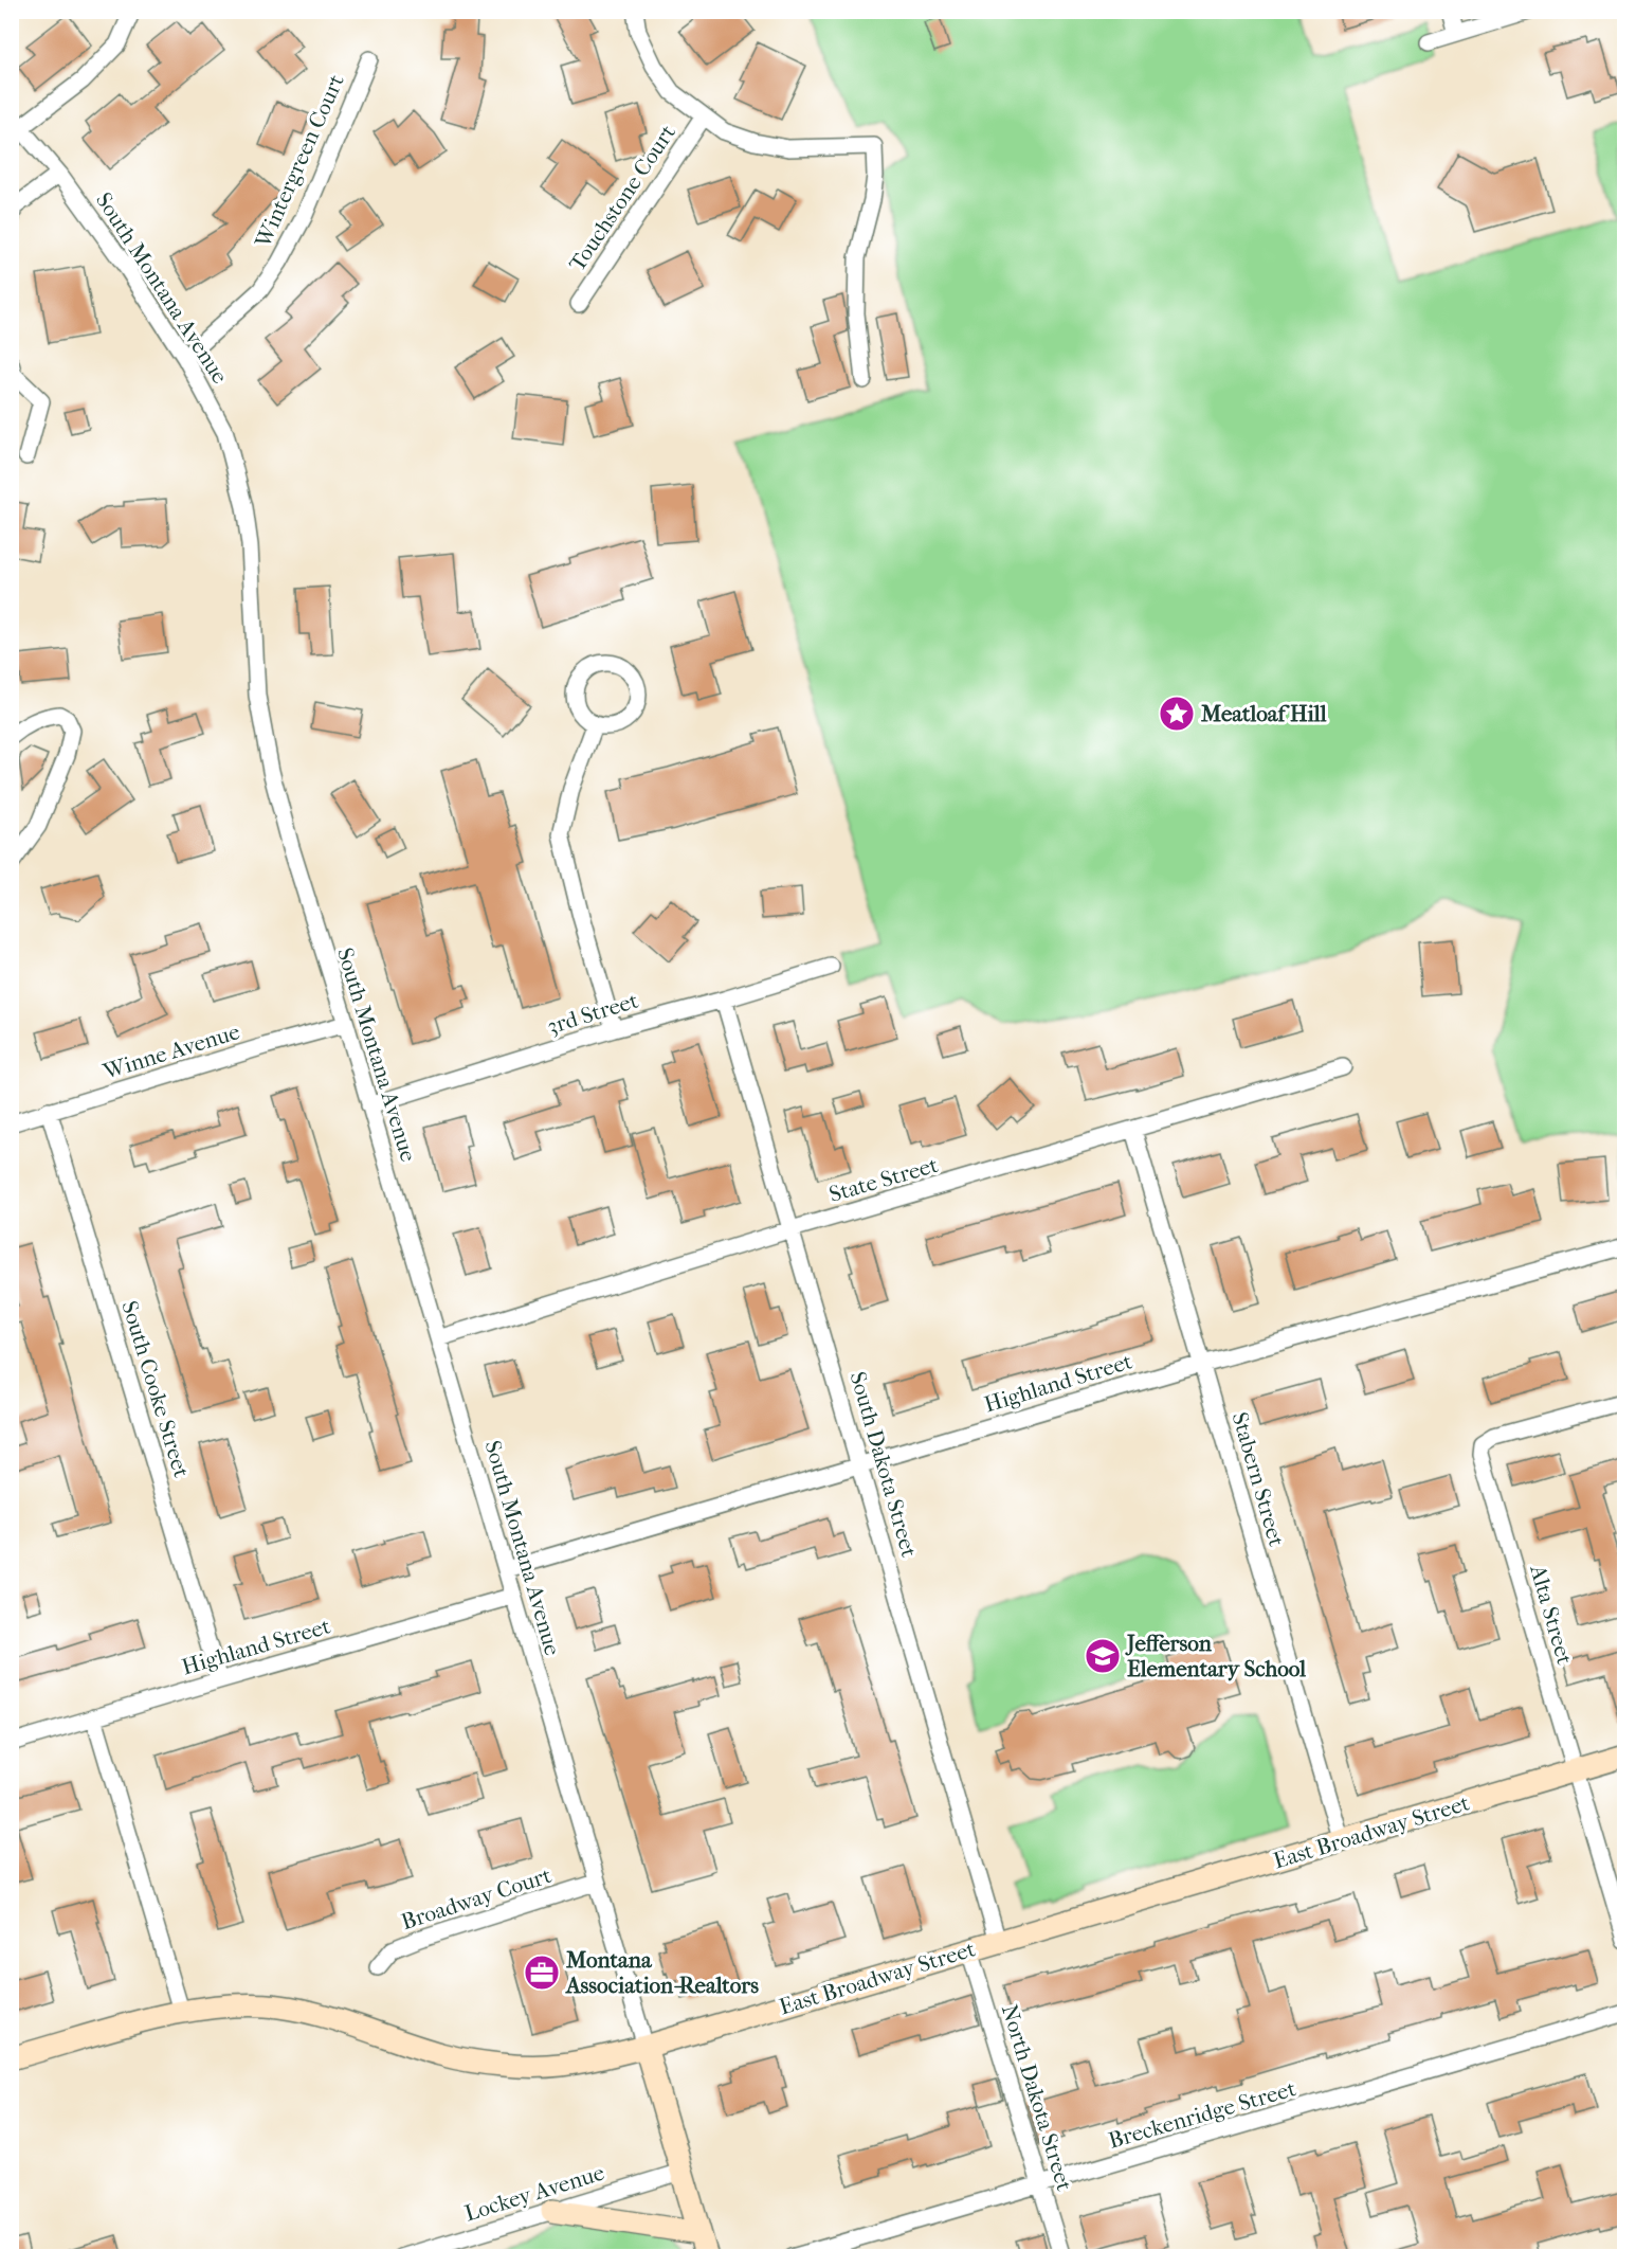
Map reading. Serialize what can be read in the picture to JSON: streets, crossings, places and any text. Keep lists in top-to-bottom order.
{
  "streets": {
    "street": [
      "Wintergreen Court",
      "Touchstone Court",
      "South Montana Avenue",
      "3rd Street",
      "Winne Avenue",
      "State Street",
      "Highland Street",
      "South Cooke Street",
      "South Dakota Street",
      "Stabern Street",
      "Alta Street",
      "East Broadway Street",
      "Broadway Court",
      "North Dakota Street",
      "Breckenridge Street",
      "Lockey Avenue"
    ]
  },
  "crossings": [
    ["Wintergreen Court", "South Montana Avenue"],
    ["South Montana Avenue", "3rd Street"],
    ["South Montana Avenue", "Winne Avenue"],
    ["South Montana Avenue", "State Street"],
    ["South Montana Avenue", "Highland Street"],
    ["South Montana Avenue", "East Broadway Street"],
    ["South Montana Avenue", "Broadway Court"],
    ["3rd Street", "South Dakota Street"],
    ["Winne Avenue", "South Cooke Street"],
    ["State Street", "South Dakota Street"],
    ["State Street", "Stabern Street"],
    ["Highland Street", "South Cooke Street"],
    ["Highland Street", "South Dakota Street"],
    ["Highland Street", "Stabern Street"],
    ["South Dakota Street", "East Broadway Street"],
    ["Stabern Street", "East Broadway Street"],
    ["Alta Street", "East Broadway Street"],
    ["East Broadway Street", "North Dakota Street"],
    ["North Dakota Street", "Breckenridge Street"]
  ],
  "places": {
    "place": ["Meatloaf Hill"],
    "school or university": ["Jefferson Elementary School"],
    "office": ["Montana Association-Realtors"]
  }
}
